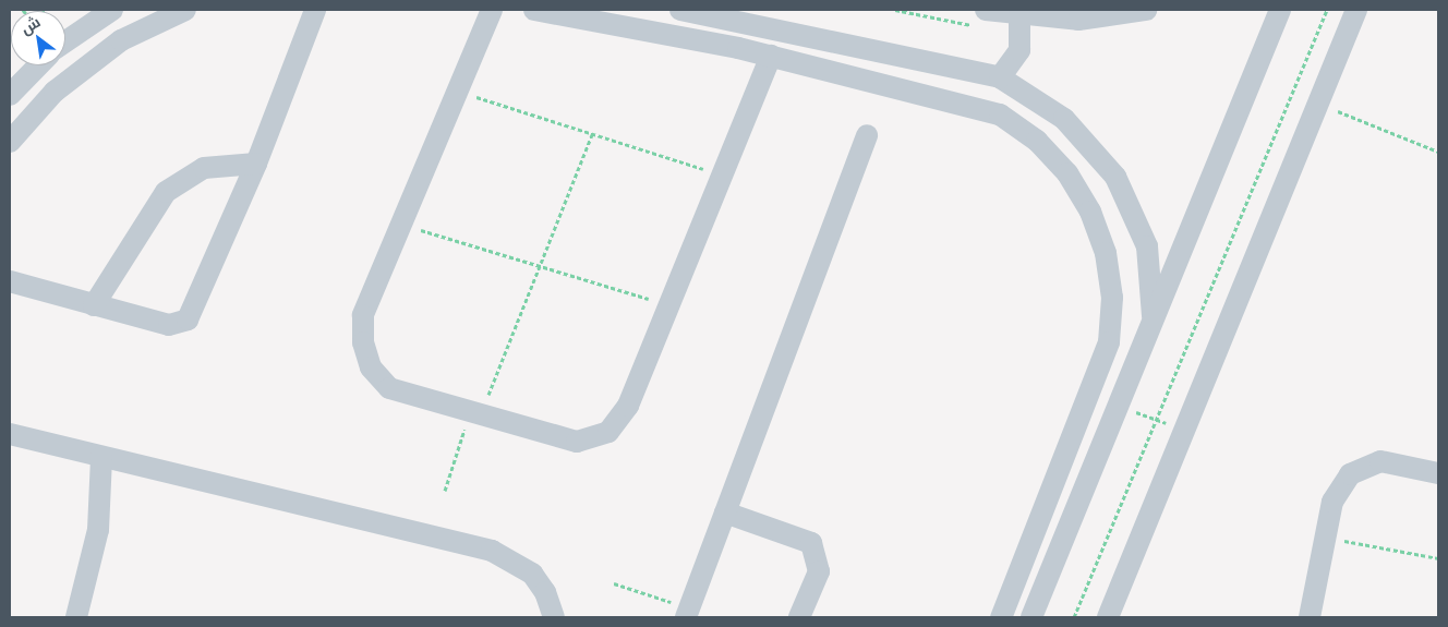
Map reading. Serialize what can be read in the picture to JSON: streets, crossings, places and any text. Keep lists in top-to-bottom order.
{
  "north": "top left"
}
